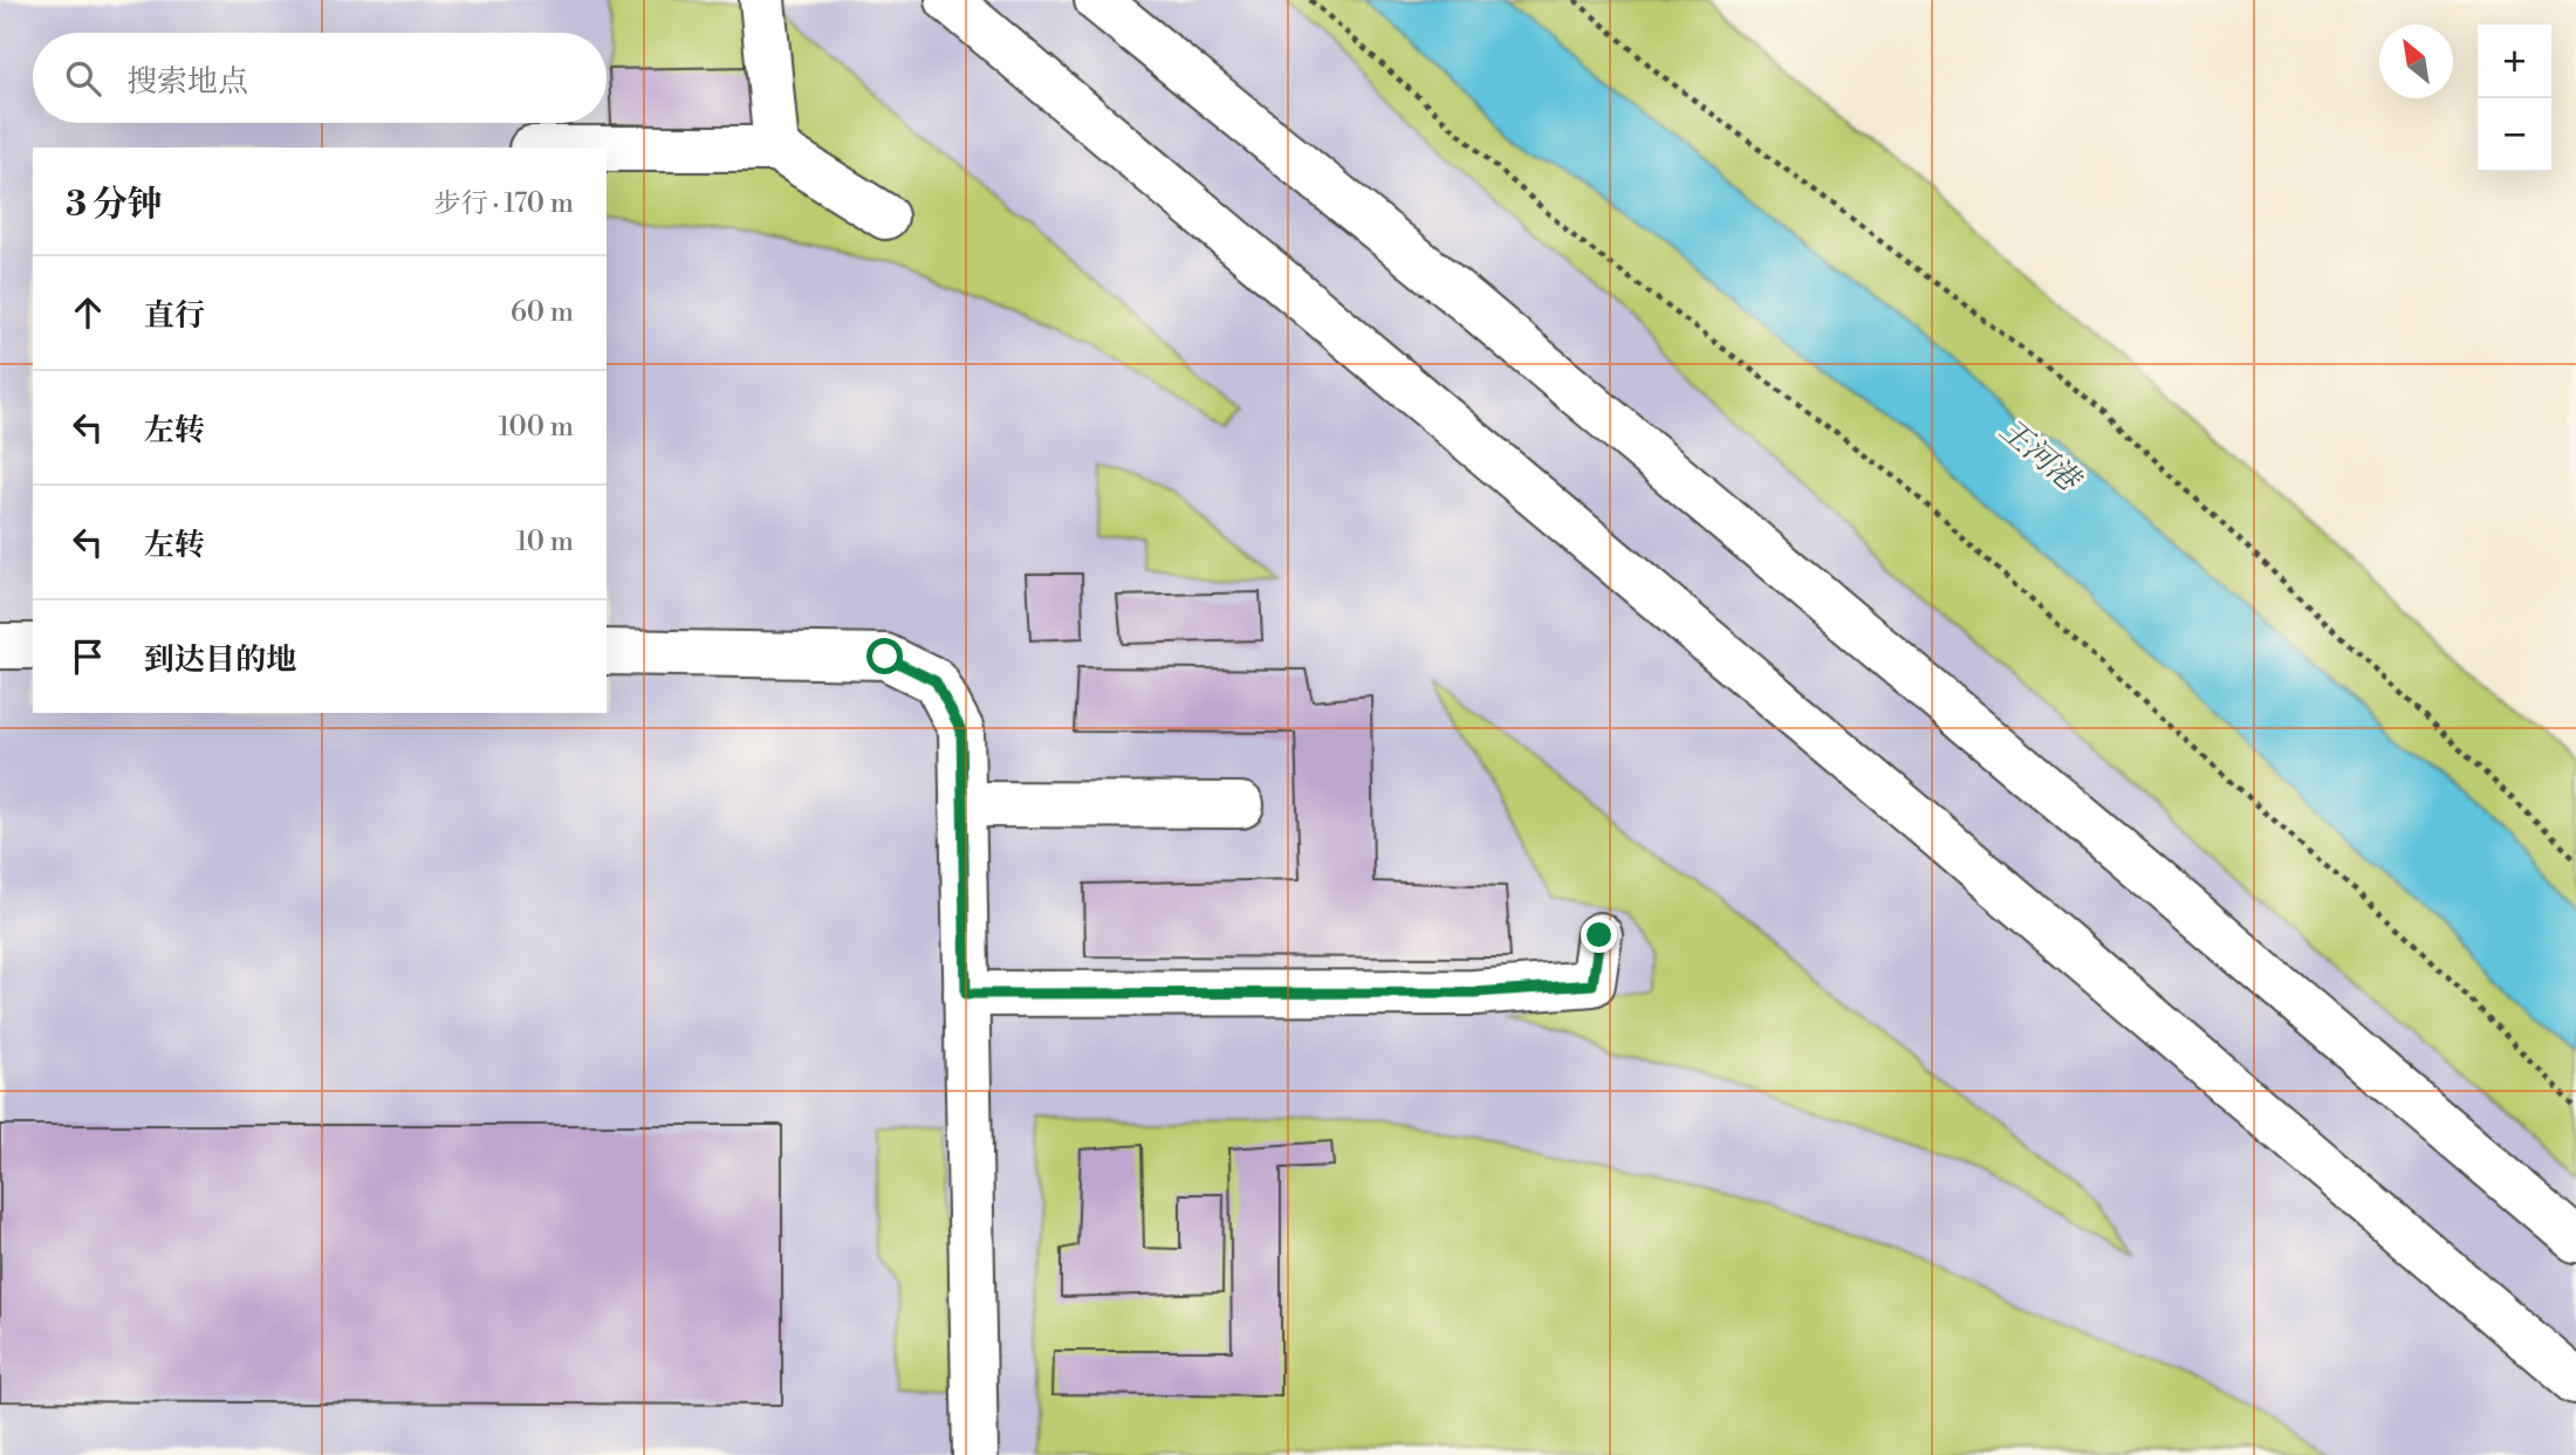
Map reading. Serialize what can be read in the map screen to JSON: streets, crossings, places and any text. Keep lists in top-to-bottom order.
{
  "water": ["王河港"],
  "north": "top left",
  "page": {
    "map_buttons": ["+", "−"],
    "search": "搜索地点",
    "heading": ["3 分钟", "步行 · 170 m"],
    "list": [
      ["直行", "60 m"],
      ["左转", "100 m"],
      ["左转", "10 m"],
      "到达目的地"
    ]
  }
}
